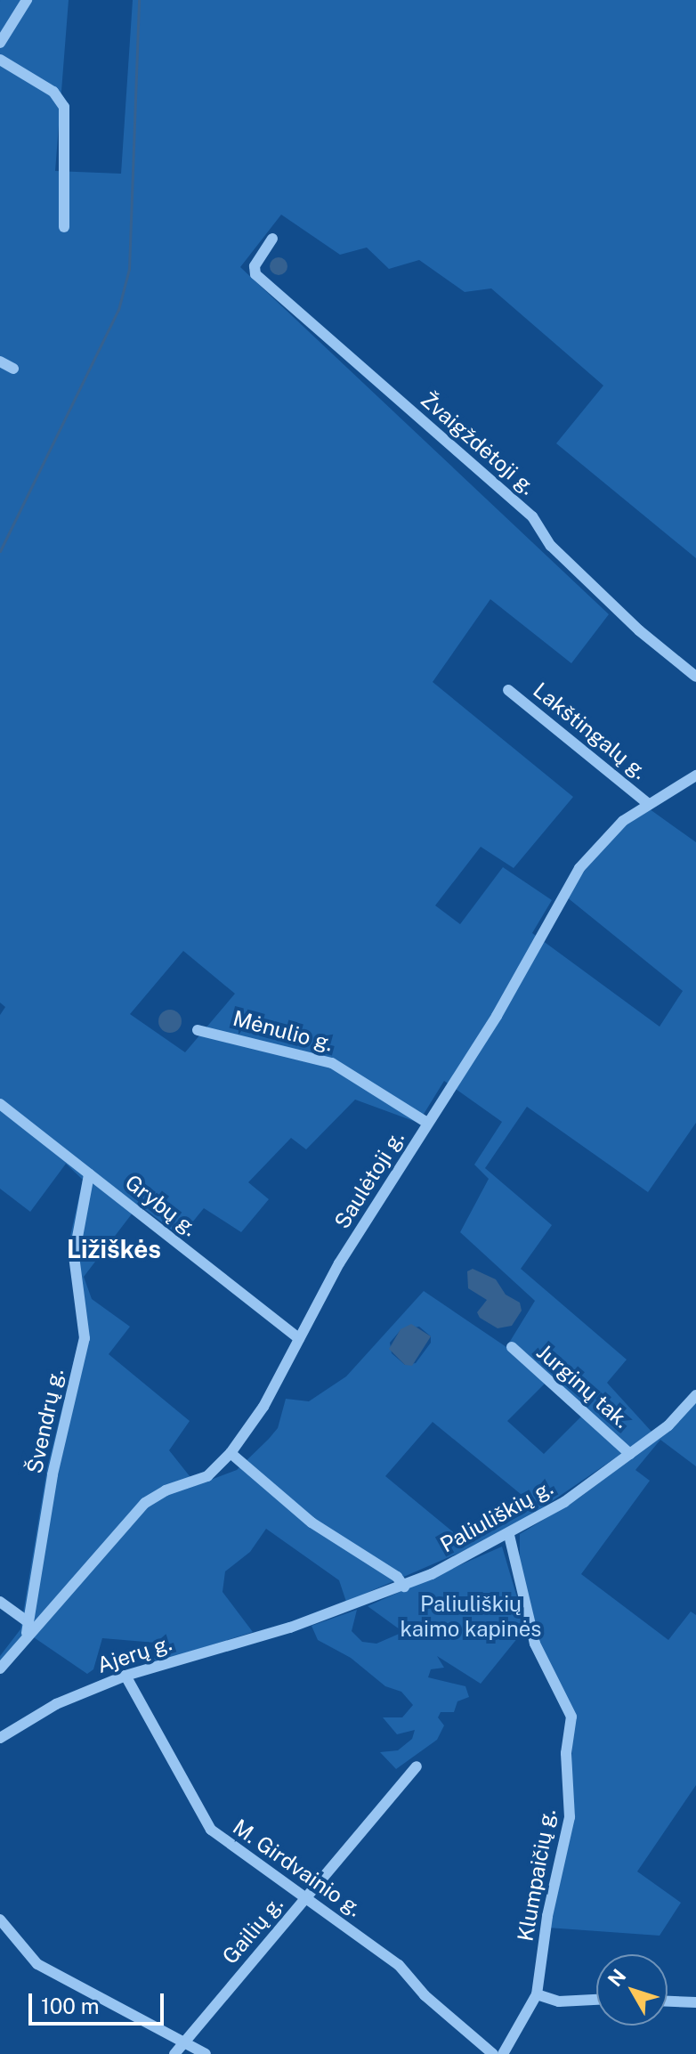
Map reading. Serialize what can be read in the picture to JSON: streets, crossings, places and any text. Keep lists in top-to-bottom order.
{
  "streets": {
    "street": [
      "Žvaigždėtoji g.",
      "Lakštingalų g.",
      "Mėnulio g.",
      "Saulėtoji g.",
      "Grybų g.",
      "Jurginų tak.",
      "Švendrų g.",
      "Paliuliškių g.",
      "Ajerų g.",
      "M. Girdvainio g.",
      "Klumpaičių g.",
      "Gailių g."
    ]
  },
  "crossings": [
    ["Lakštingalų g.", "Saulėtoji g."],
    ["Mėnulio g.", "Saulėtoji g."],
    ["Saulėtoji g.", "Grybų g."],
    ["Saulėtoji g.", "Švendrų g."],
    ["Grybų g.", "Švendrų g."],
    ["Jurginų tak.", "Paliuliškių g."],
    ["Paliuliškių g.", "Ajerų g."],
    ["Paliuliškių g.", "Klumpaičių g."],
    ["Ajerų g.", "M. Girdvainio g."],
    ["M. Girdvainio g.", "Gailių g."]
  ],
  "districts": ["Ližiškės"],
  "parks": ["Paliuliškių kaimo kapinės"],
  "scale_bar": "100 m",
  "north": "top left"
}
